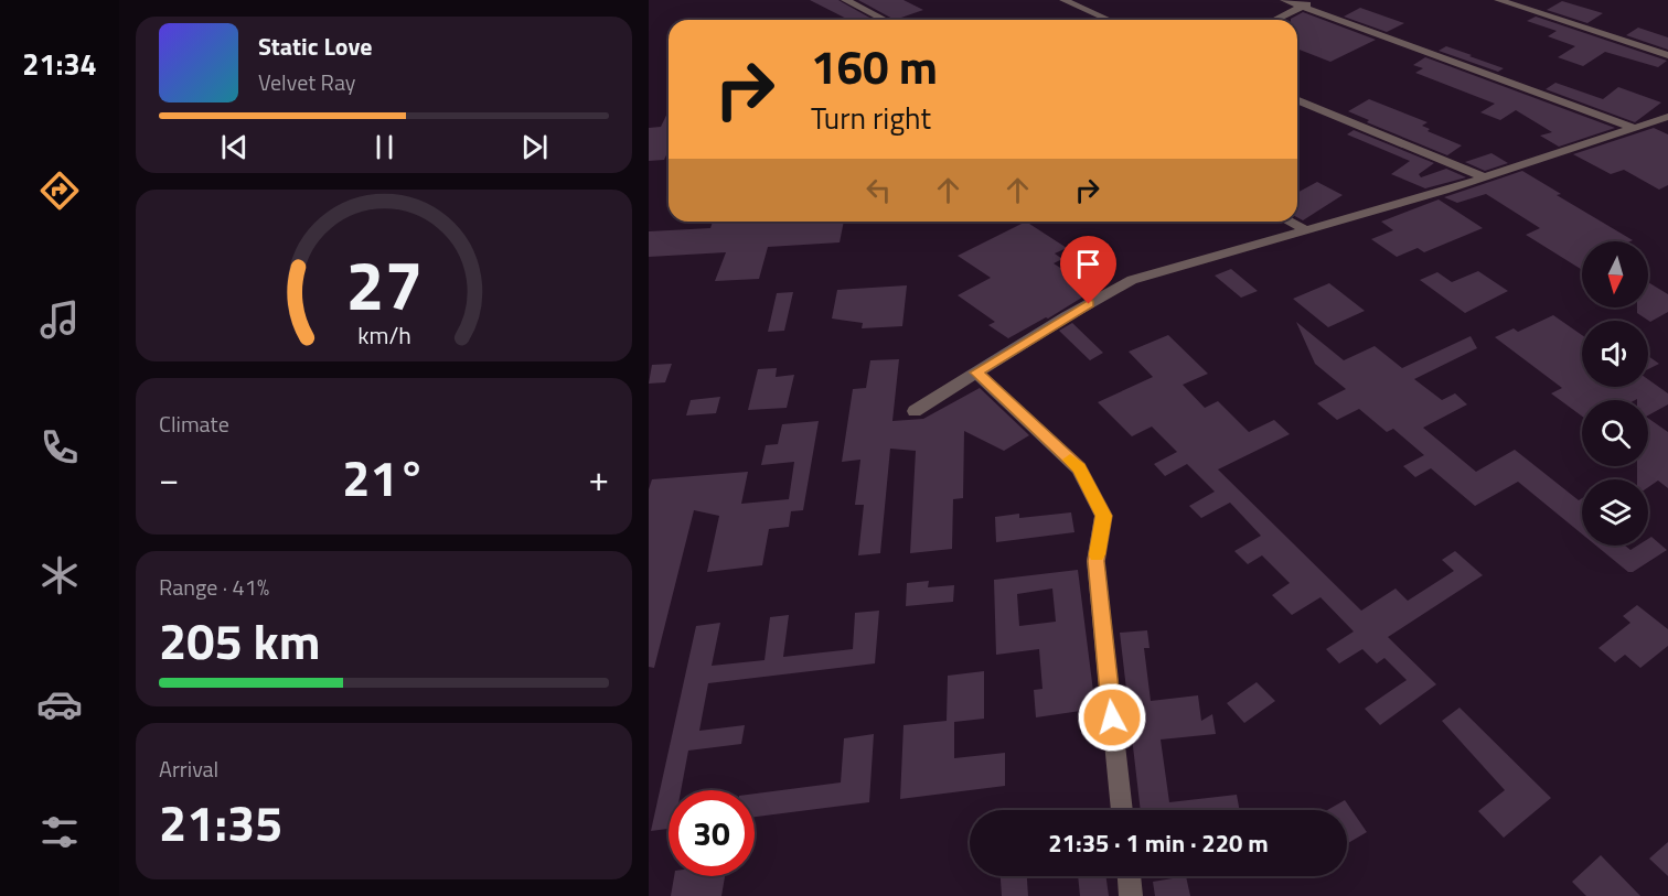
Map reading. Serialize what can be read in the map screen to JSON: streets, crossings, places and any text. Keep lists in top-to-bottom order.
{
  "north": "bottom",
  "page": {
    "tabs": "21:34",
    "turn": ["160 m", "Turn right"],
    "song": ["Static Love", "Velvet Ray"],
    "tile": [
      "Climate",
      ["Range · 41%", "205 km"],
      ["Arrival", "21:35"]
    ],
    "heat": ["−", "21°", "+"],
    "limit": "30",
    "trip": "21:35 · 1 min · 220 m",
    "gauge": ["27", "km/h"]
  }
}
